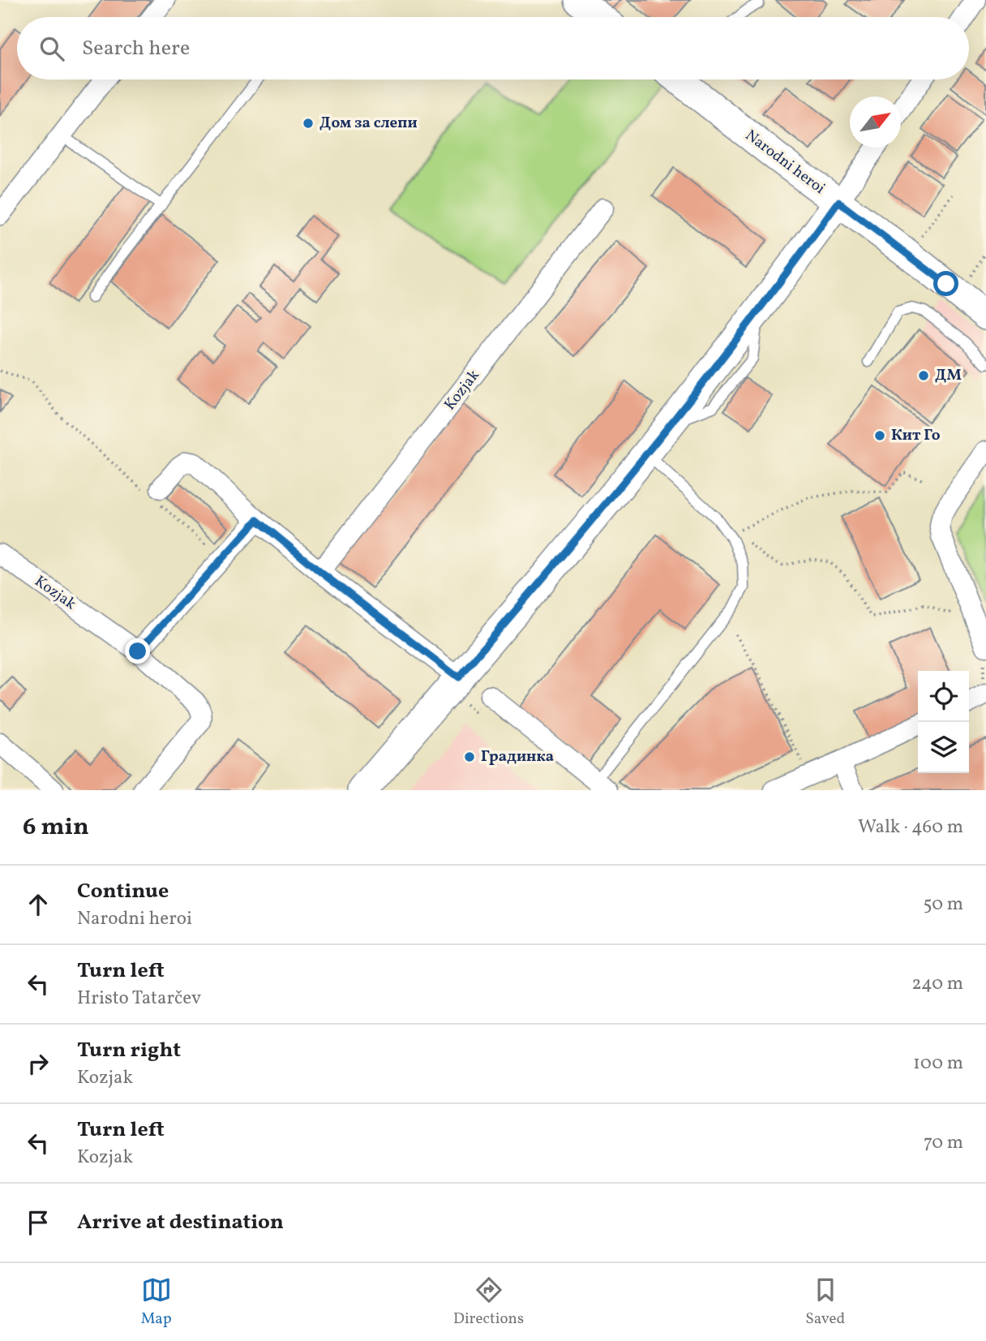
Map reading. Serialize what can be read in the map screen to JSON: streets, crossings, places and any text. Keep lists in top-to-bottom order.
{
  "streets": {
    "street": ["Narodni heroi", "Kozjak"]
  },
  "places": [
    "Дом за слепи",
    "ДМ",
    "Кит Го",
    "Градинка"
  ],
  "north": "top right",
  "page": {
    "search": "Search here",
    "heading": ["6 min", "Walk · 460 m"],
    "list": [
      ["Continue", "Narodni heroi", "50 m"],
      ["Turn left", "Hristo Tatarčev", "240 m"],
      ["Turn right", "Kozjak", "100 m"],
      ["Turn left", "Kozjak", "70 m"],
      "Arrive at destination"
    ],
    "nav": ["Map", "Directions", "Saved"]
  }
}
